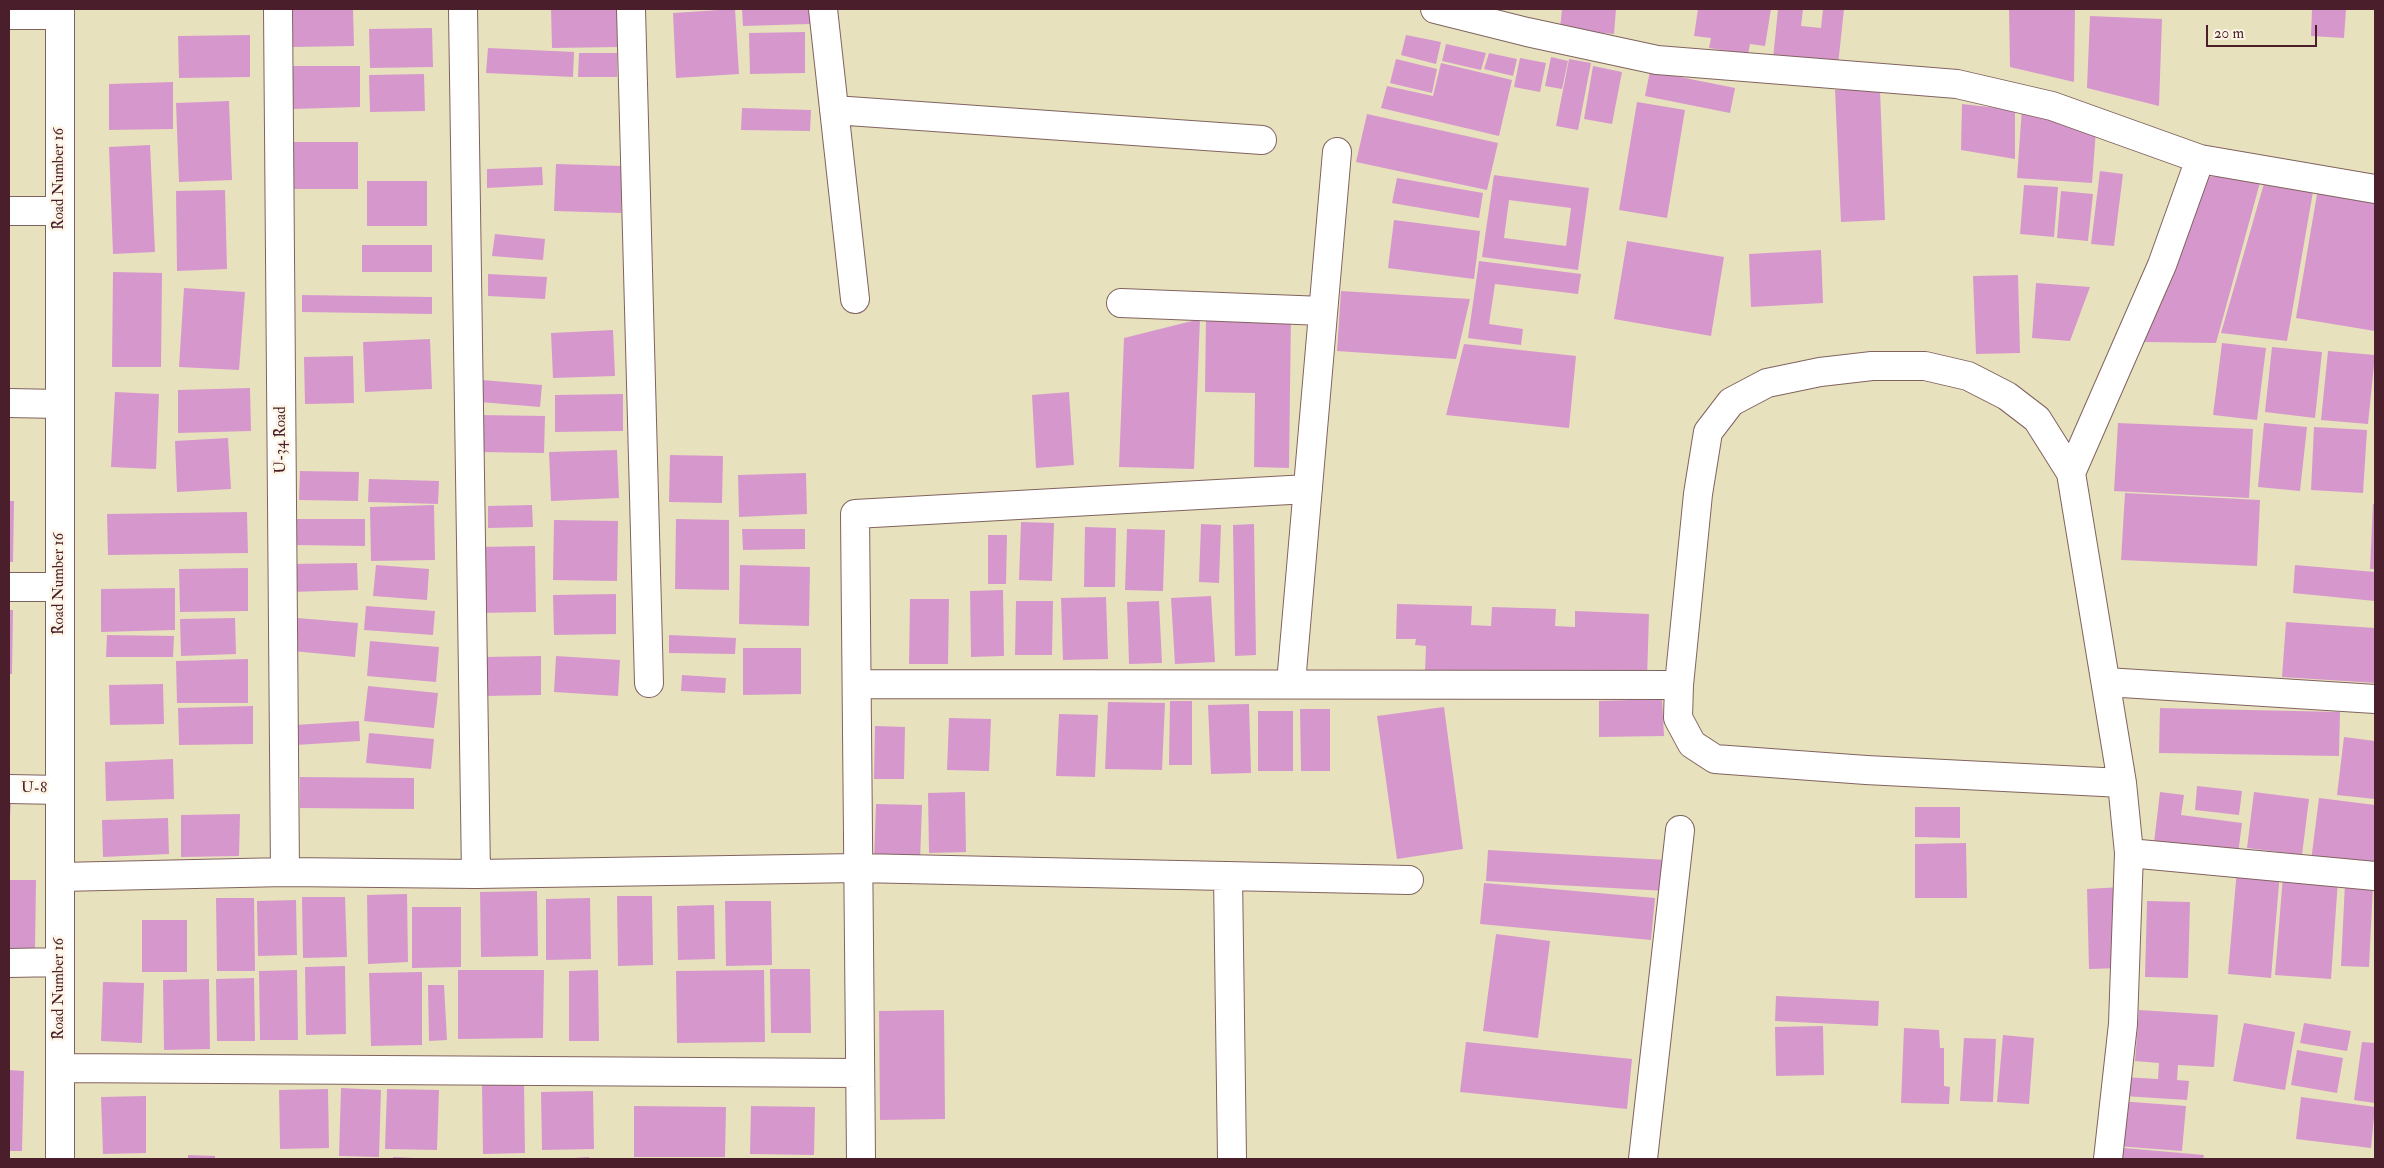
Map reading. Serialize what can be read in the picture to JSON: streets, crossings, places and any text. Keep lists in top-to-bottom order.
{
  "streets": {
    "street": ["Road Number 16", "U-34 Road", "U-8"]
  },
  "crossings": [
    ["Road Number 16", "U-8"]
  ],
  "scale_bar": "20 m"
}
